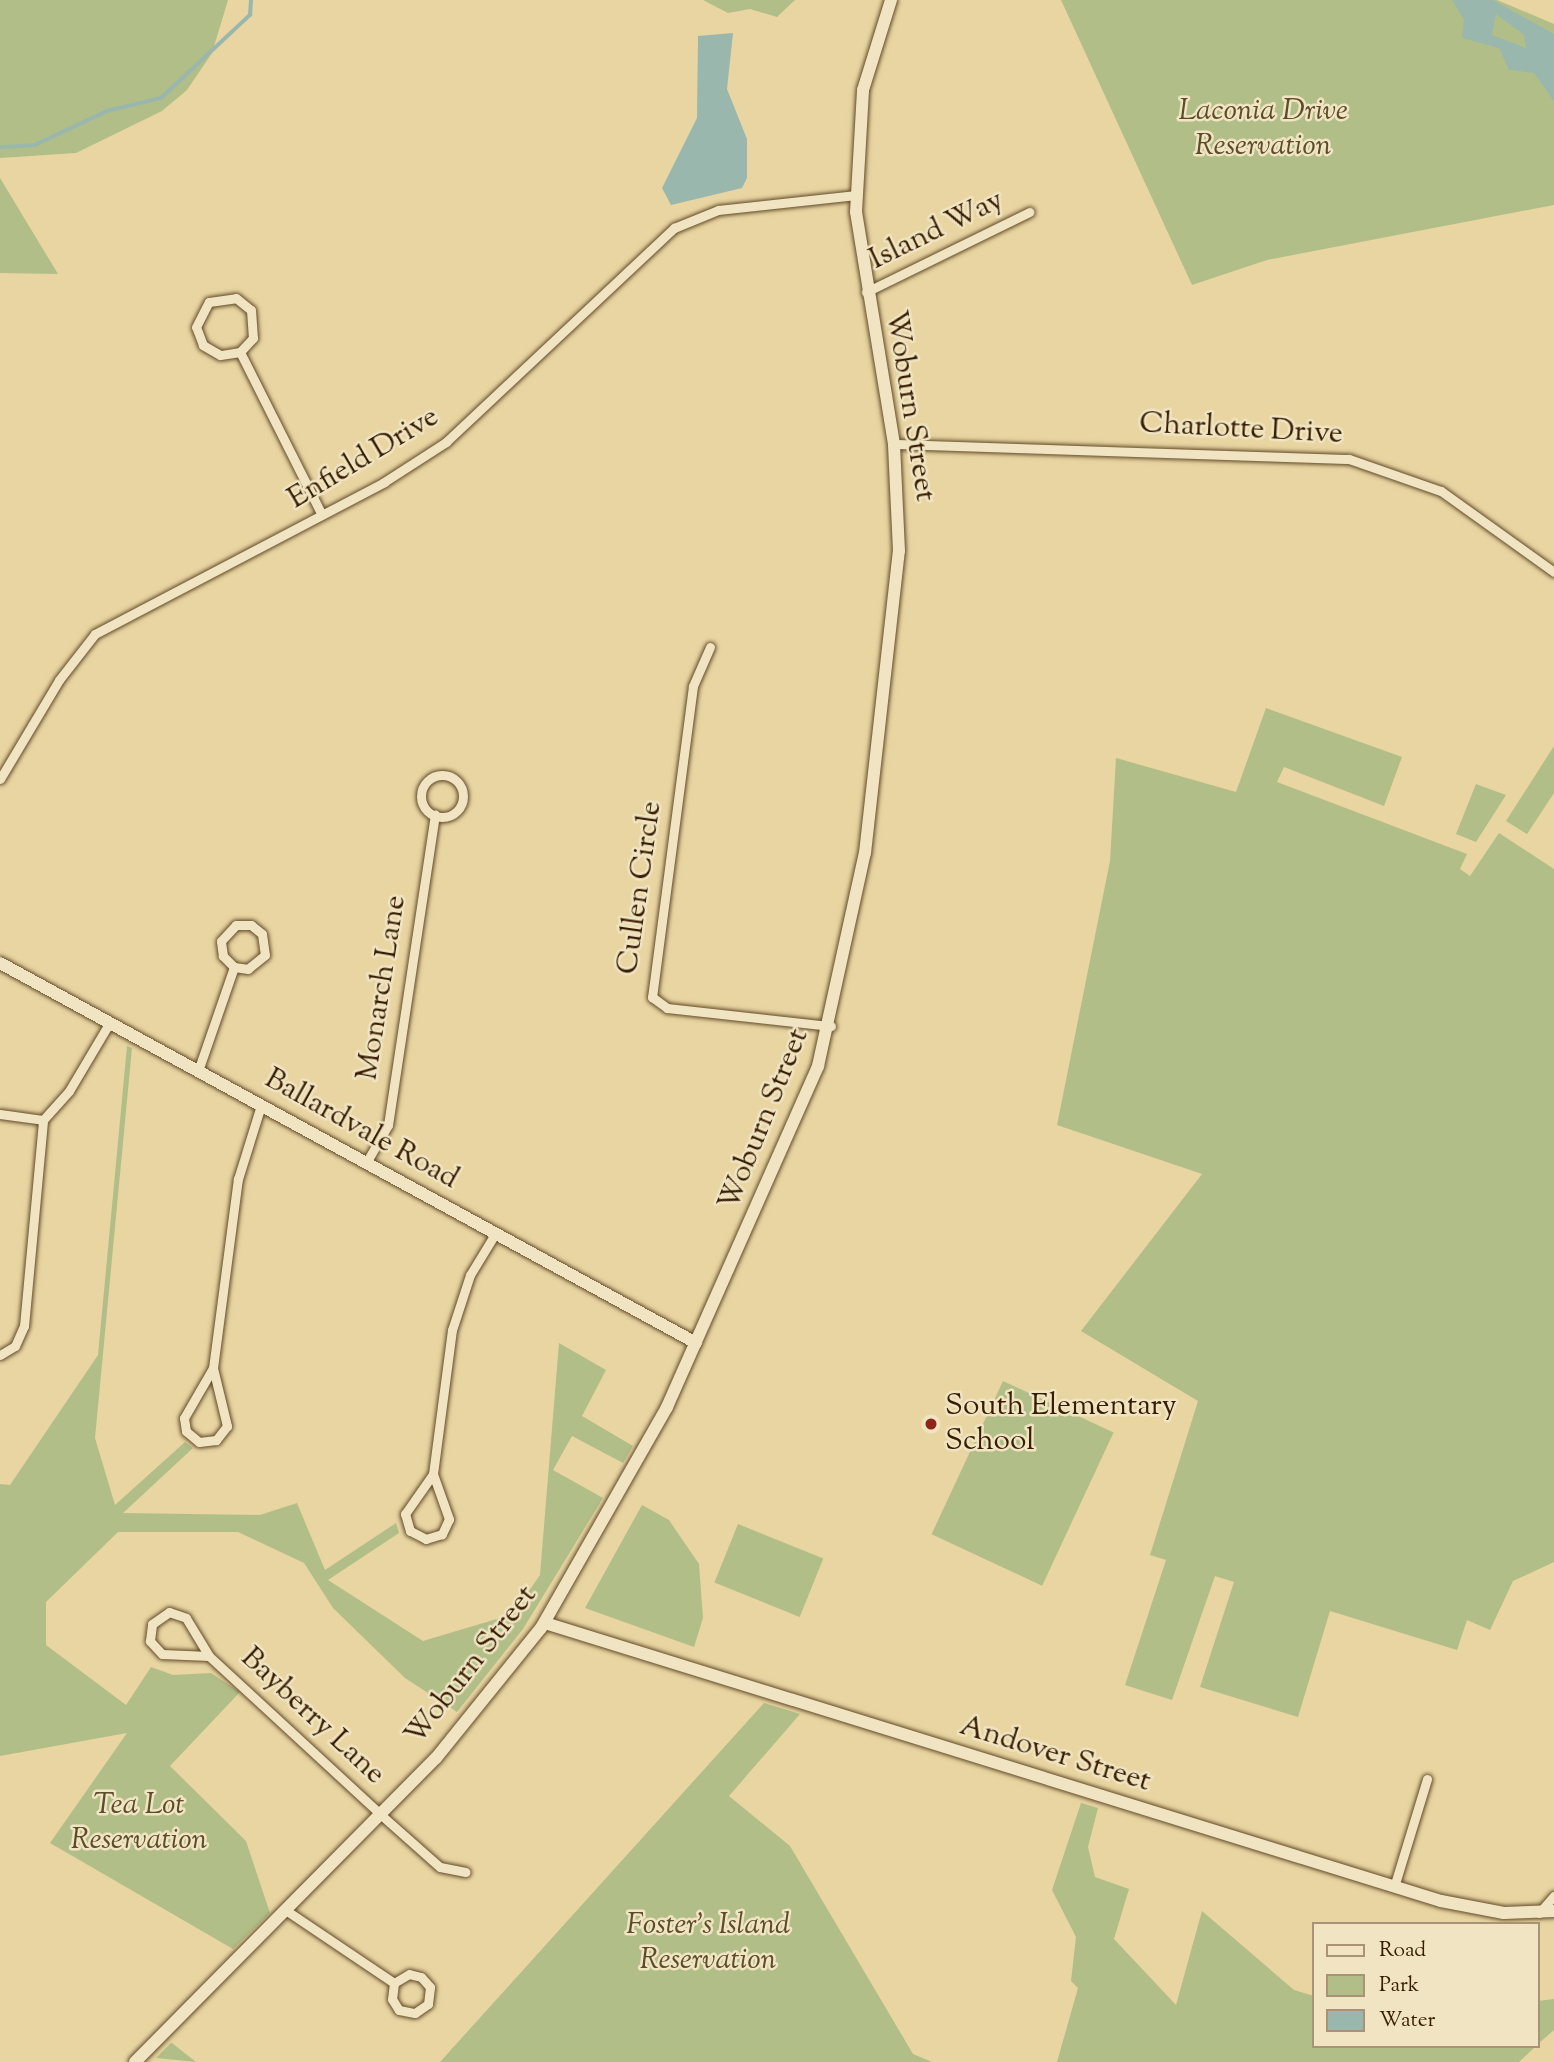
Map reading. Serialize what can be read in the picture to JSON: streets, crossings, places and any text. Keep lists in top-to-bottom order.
{
  "streets": {
    "street": [
      "Island Way",
      "Woburn Street",
      "Charlotte Drive",
      "Enfield Drive",
      "Cullen Circle",
      "Monarch Lane",
      "Ballardvale Road",
      "Bayberry Lane",
      "Andover Street"
    ]
  },
  "crossings": [
    ["Island Way", "Woburn Street"],
    ["Woburn Street", "Charlotte Drive"],
    ["Woburn Street", "Enfield Drive"],
    ["Woburn Street", "Cullen Circle"],
    ["Woburn Street", "Ballardvale Road"],
    ["Woburn Street", "Bayberry Lane"],
    ["Woburn Street", "Andover Street"],
    ["Monarch Lane", "Ballardvale Road"]
  ],
  "parks": ["Laconia Drive Reservation", "Tea Lot Reservation", "Foster's Island Reservation"],
  "places": ["South Elementary School"],
  "legend": ["Road", "Park", "Water"]
}
